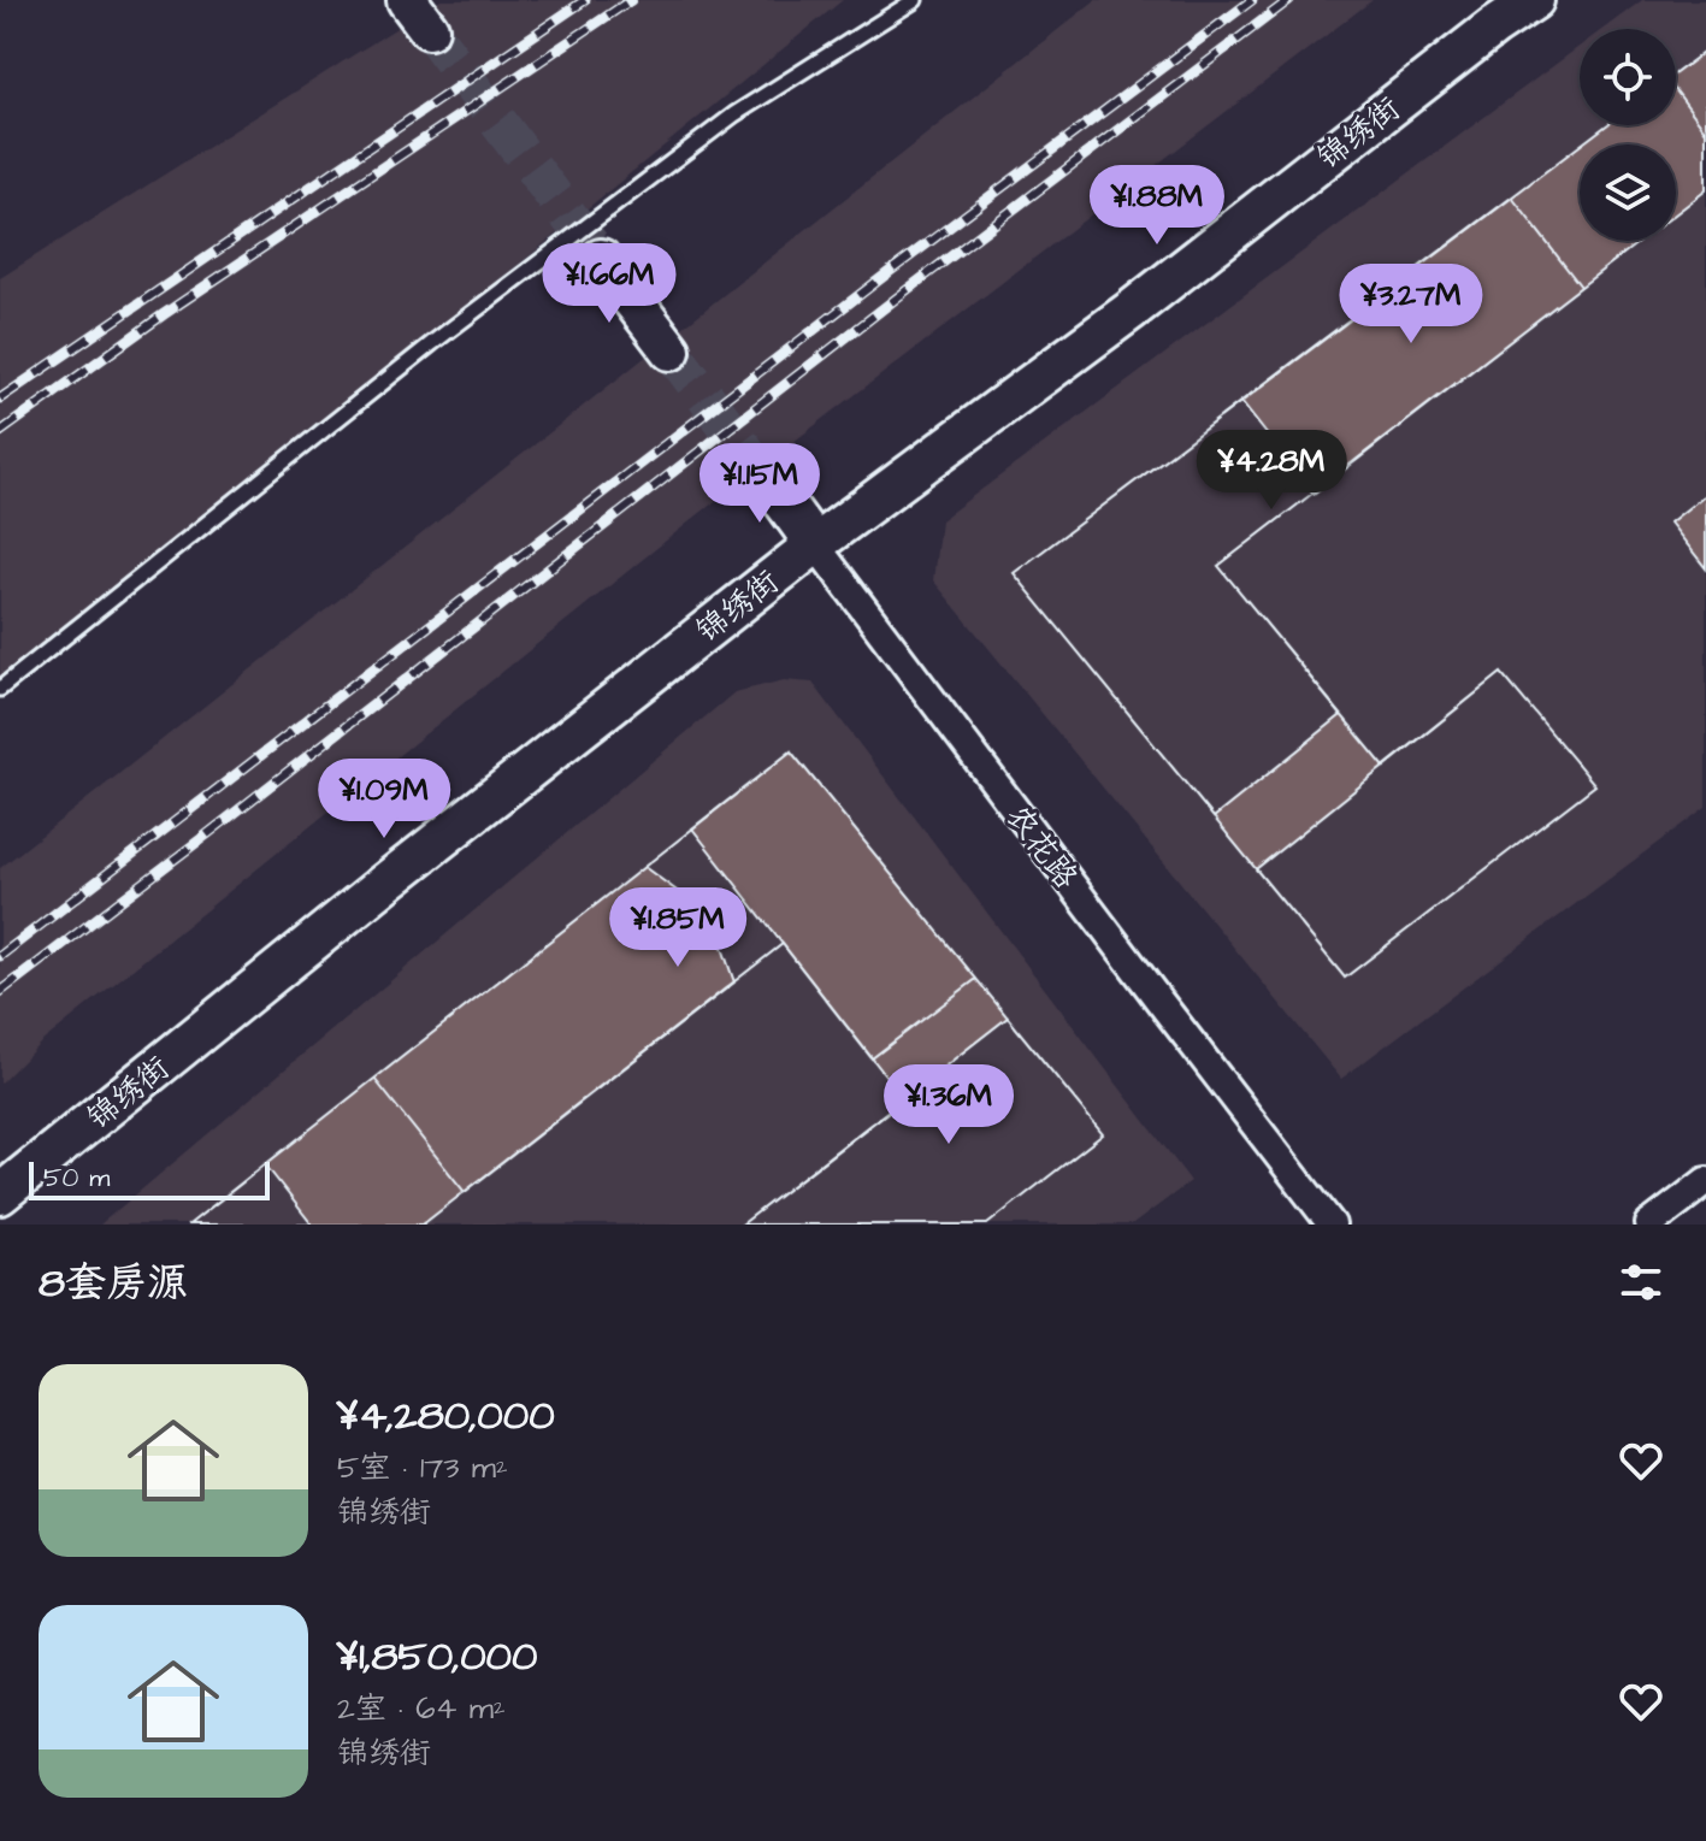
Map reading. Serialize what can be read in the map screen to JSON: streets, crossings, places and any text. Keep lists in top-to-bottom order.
{
  "streets": {
    "street": ["锦绣街", "农花路"]
  },
  "crossings": [
    ["锦绣街", "农花路"]
  ],
  "scale_bar": "50 m",
  "page": {
    "price": [
      "¥1.88M",
      "¥1.66M",
      "¥3.27M",
      "¥4.28M",
      "¥1.15M",
      "¥1.09M",
      "¥1.85M",
      "¥1.36M"
    ],
    "scale": "50 m",
    "heading": "8套房源",
    "list": [
      {
        "name": "¥4,280,000",
        "note": "5室 · 173 m² · 锦绣街"
      },
      {
        "name": "¥1,850,000",
        "note": "2室 · 64 m² · 锦绣街"
      }
    ]
  }
}
